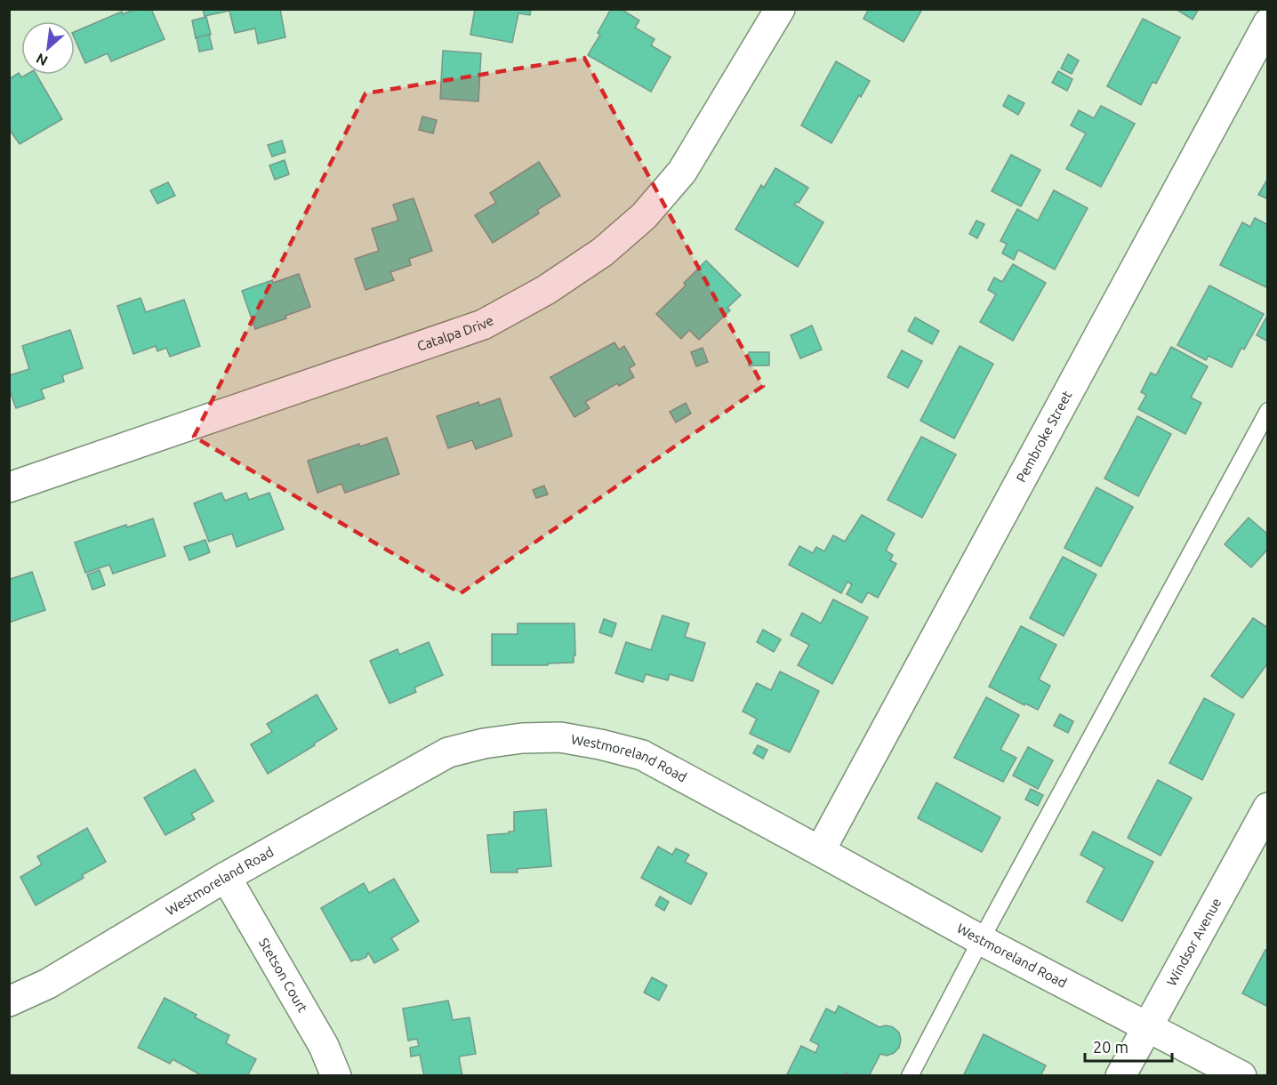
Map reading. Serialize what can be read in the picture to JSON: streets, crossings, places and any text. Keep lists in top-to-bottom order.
{
  "streets": {
    "street": [
      "Catalpa Drive",
      "Pembroke Street",
      "Westmoreland Road",
      "Windsor Avenue",
      "Stetson Court"
    ]
  },
  "crossings": [
    ["Pembroke Street", "Westmoreland Road"],
    ["Westmoreland Road", "Windsor Avenue"],
    ["Westmoreland Road", "Stetson Court"]
  ],
  "scale_bar": "20 m",
  "north": "bottom left"
}
